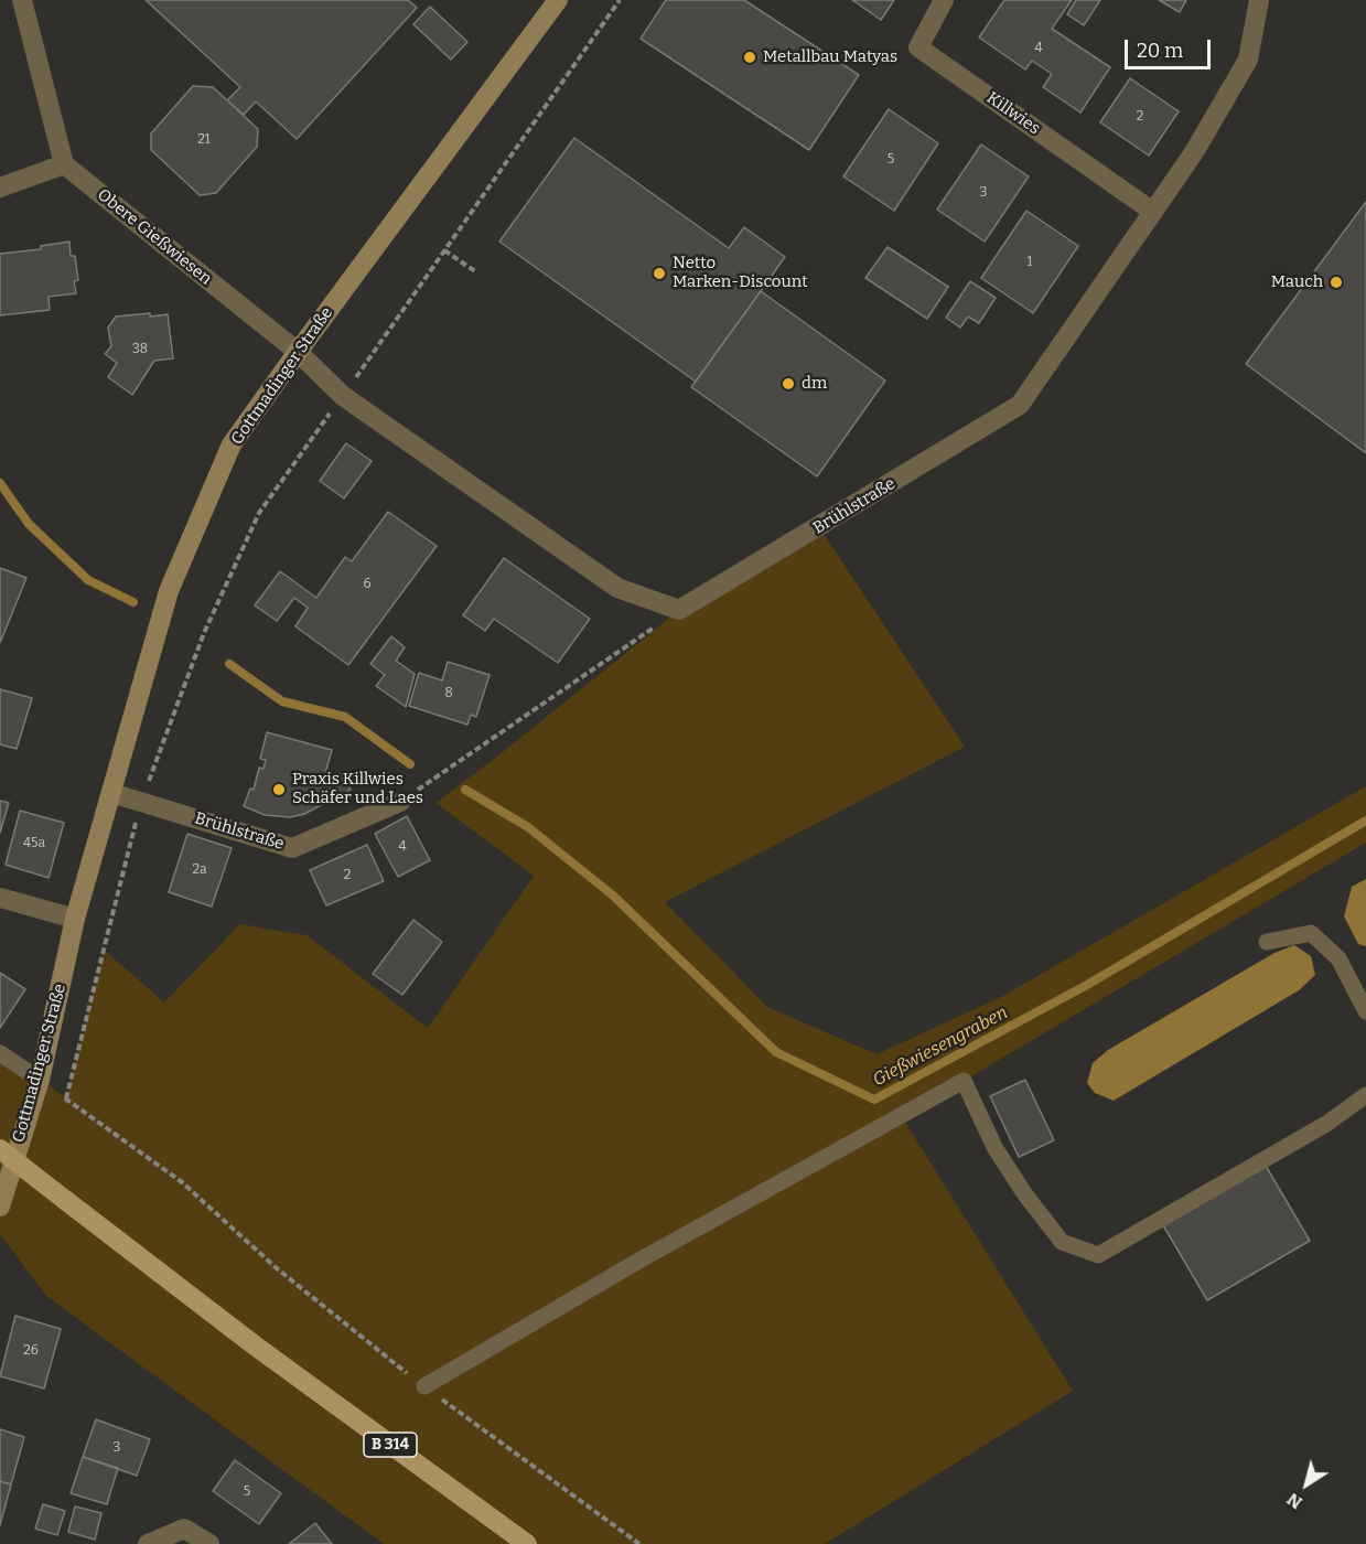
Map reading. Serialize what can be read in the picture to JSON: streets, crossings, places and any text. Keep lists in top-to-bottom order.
{
  "streets": {
    "main road": ["Gottmadinger Straße", "B 314"],
    "street": ["Killwies", "Obere Gießwiesen", "Brühlstraße"]
  },
  "crossings": [
    ["Killwies", "Brühlstraße"],
    ["Obere Gießwiesen", "Gottmadinger Straße"],
    ["Gottmadinger Straße", "Brühlstraße"]
  ],
  "water": ["Gießwiesengraben"],
  "places": [
    "Metallbau Matyas",
    "Netto Marken-Discount",
    "Mauch",
    "dm",
    "Praxis Killwies Schäfer und Laes"
  ],
  "house_numbers": [
    "4",
    "2",
    "21",
    "5",
    "3",
    "1",
    "38",
    "6",
    "8",
    "45a",
    "4",
    "2a",
    "2",
    "26",
    "3",
    "5"
  ],
  "scale_bar": "20 m",
  "north": "bottom left"
}
